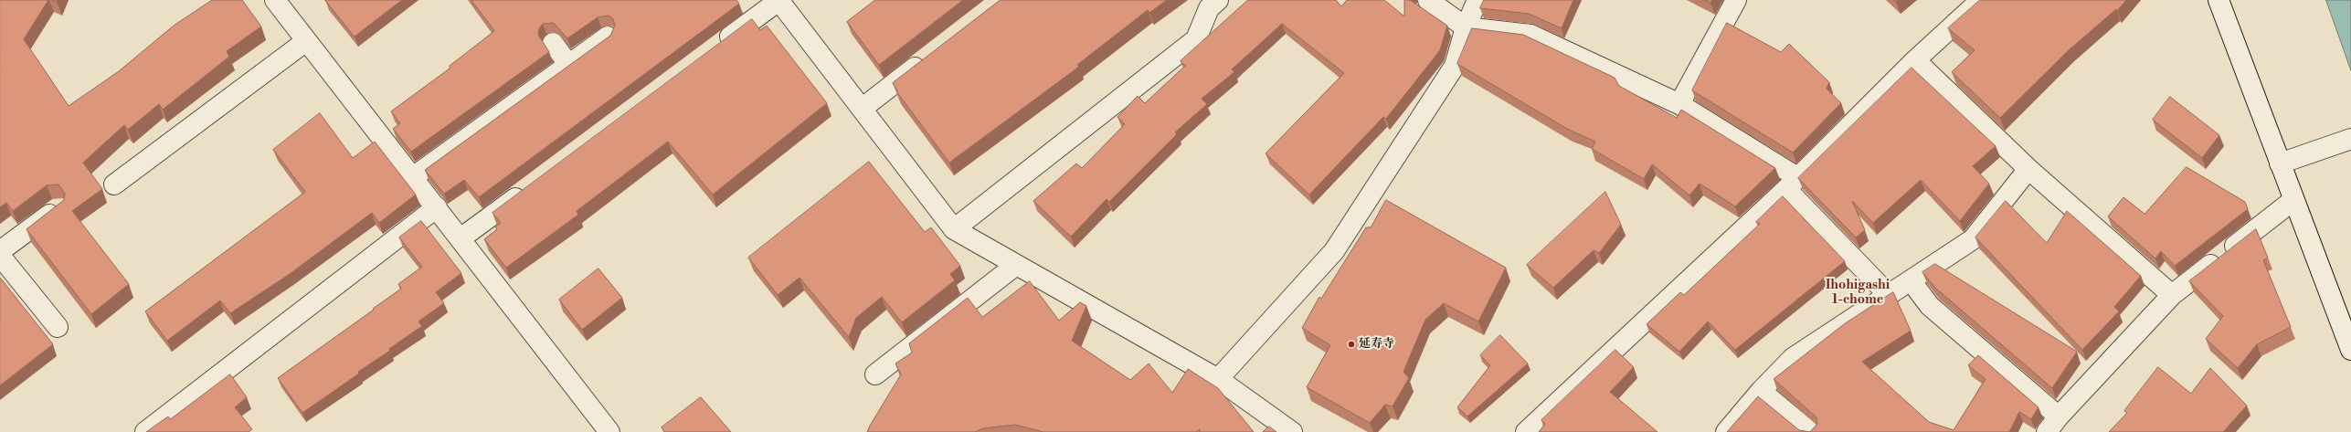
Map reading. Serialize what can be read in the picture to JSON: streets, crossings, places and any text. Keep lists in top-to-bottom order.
{
  "districts": ["Ihohigashi 1-chome"],
  "places": ["延寿寺"]
}
